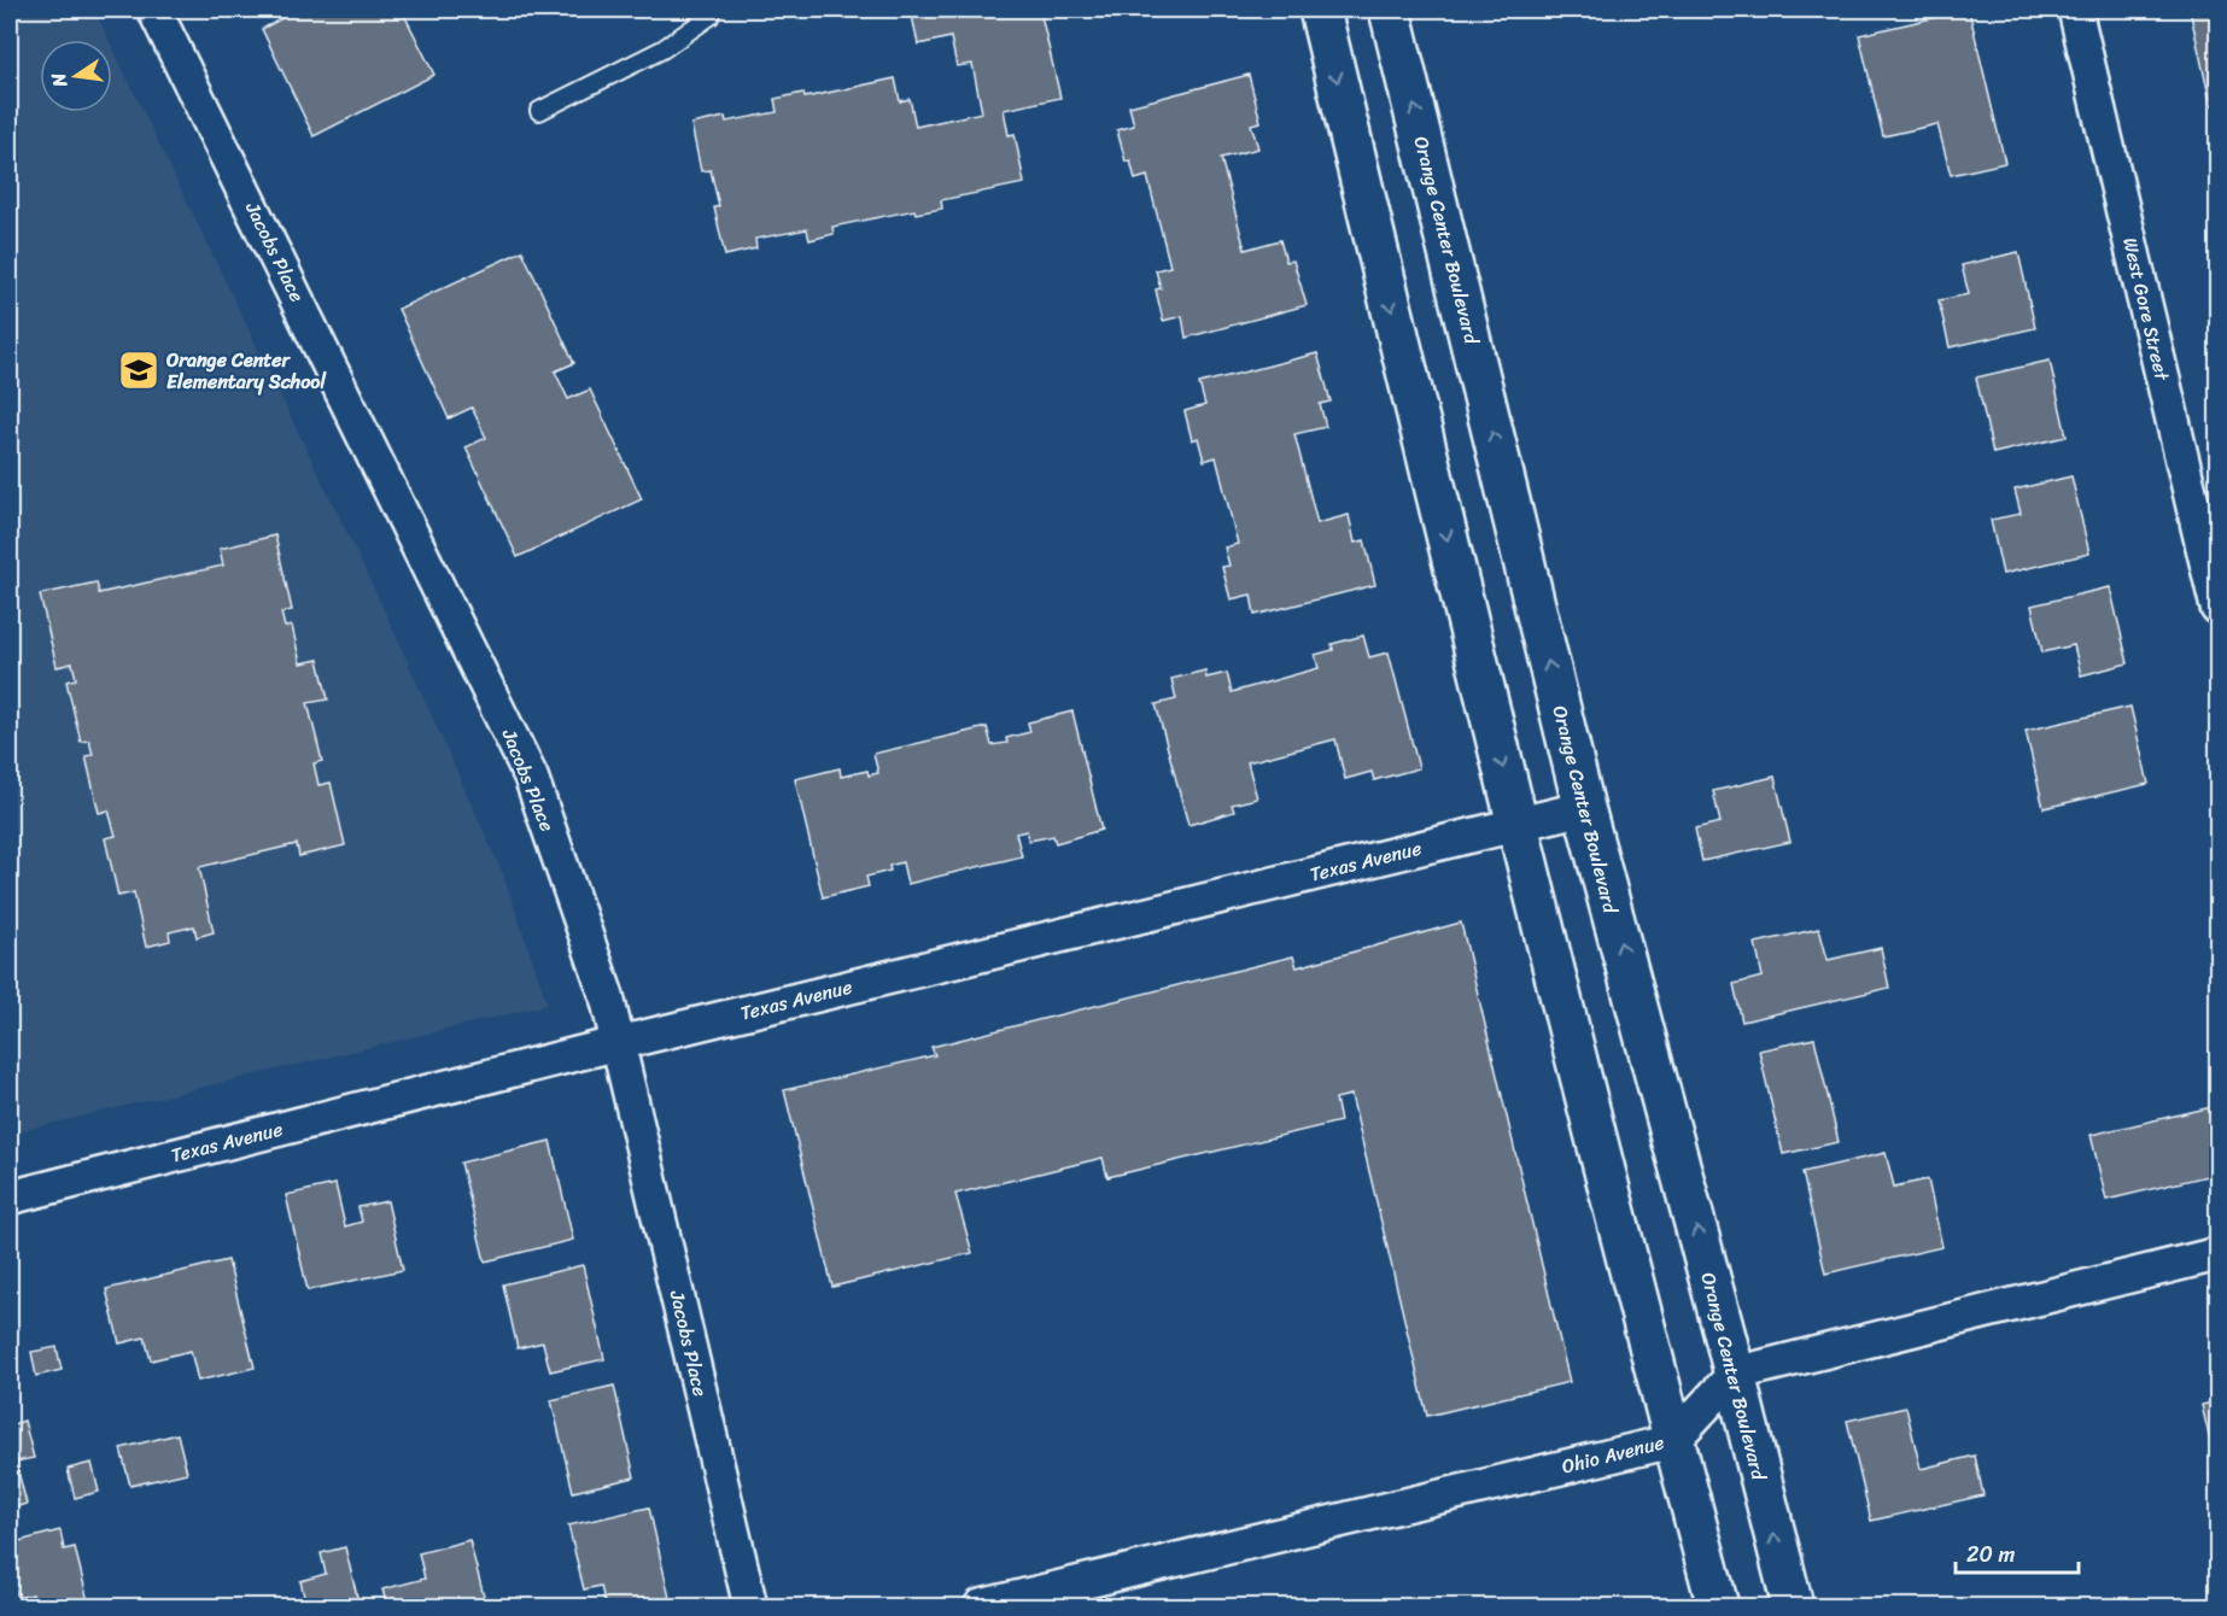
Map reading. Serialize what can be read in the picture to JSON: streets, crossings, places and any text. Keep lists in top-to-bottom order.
{
  "streets": {
    "street": [
      "Orange Center Boulevard",
      "Jacobs Place",
      "West Gore Street",
      "Texas Avenue",
      "Ohio Avenue"
    ]
  },
  "crossings": [
    ["Orange Center Boulevard", "Texas Avenue"],
    ["Orange Center Boulevard", "Ohio Avenue"],
    ["Jacobs Place", "Texas Avenue"]
  ],
  "places": {
    "school or university": ["Orange Center Elementary School"]
  },
  "scale_bar": "20 m",
  "north": "left"
}
